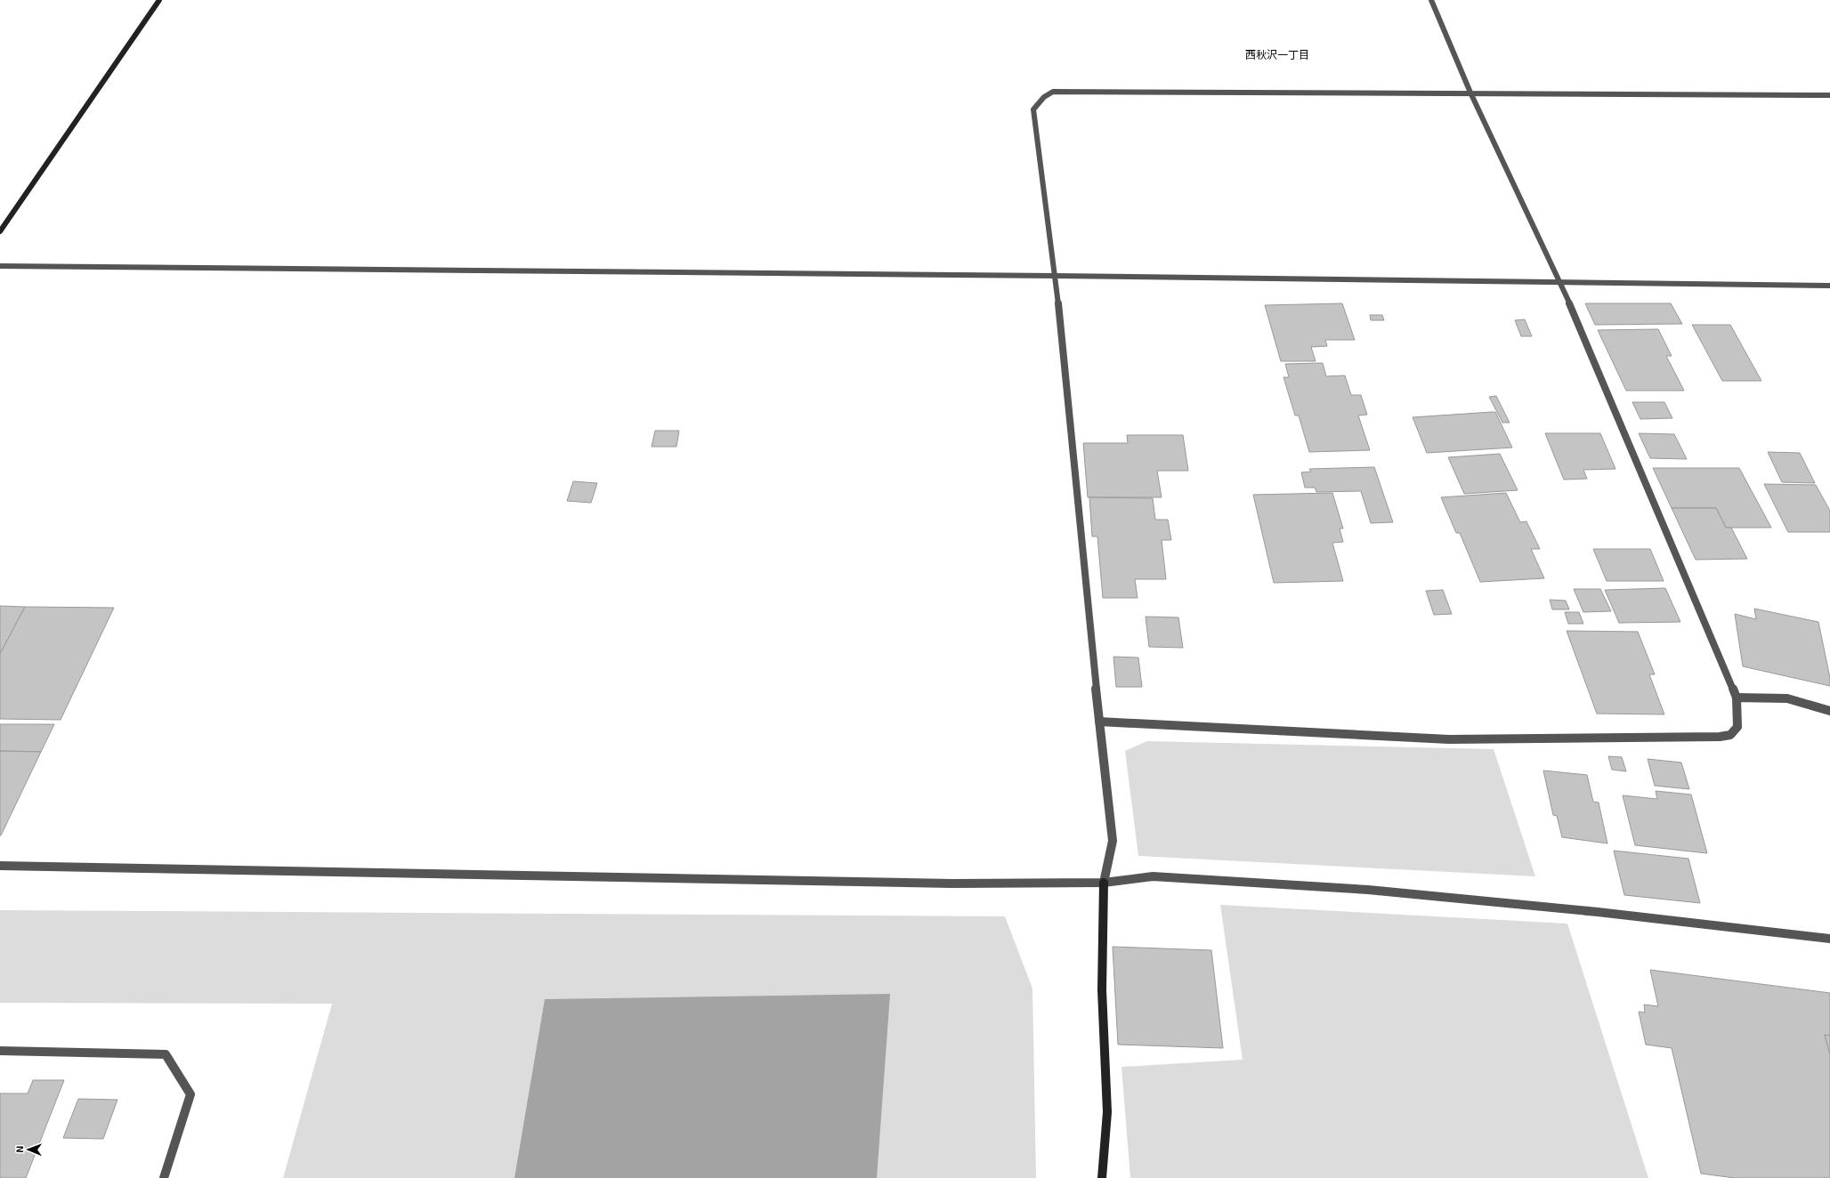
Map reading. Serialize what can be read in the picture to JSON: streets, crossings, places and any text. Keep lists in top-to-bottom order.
{
  "districts": ["西秋沢一丁目"],
  "north": "left"
}
